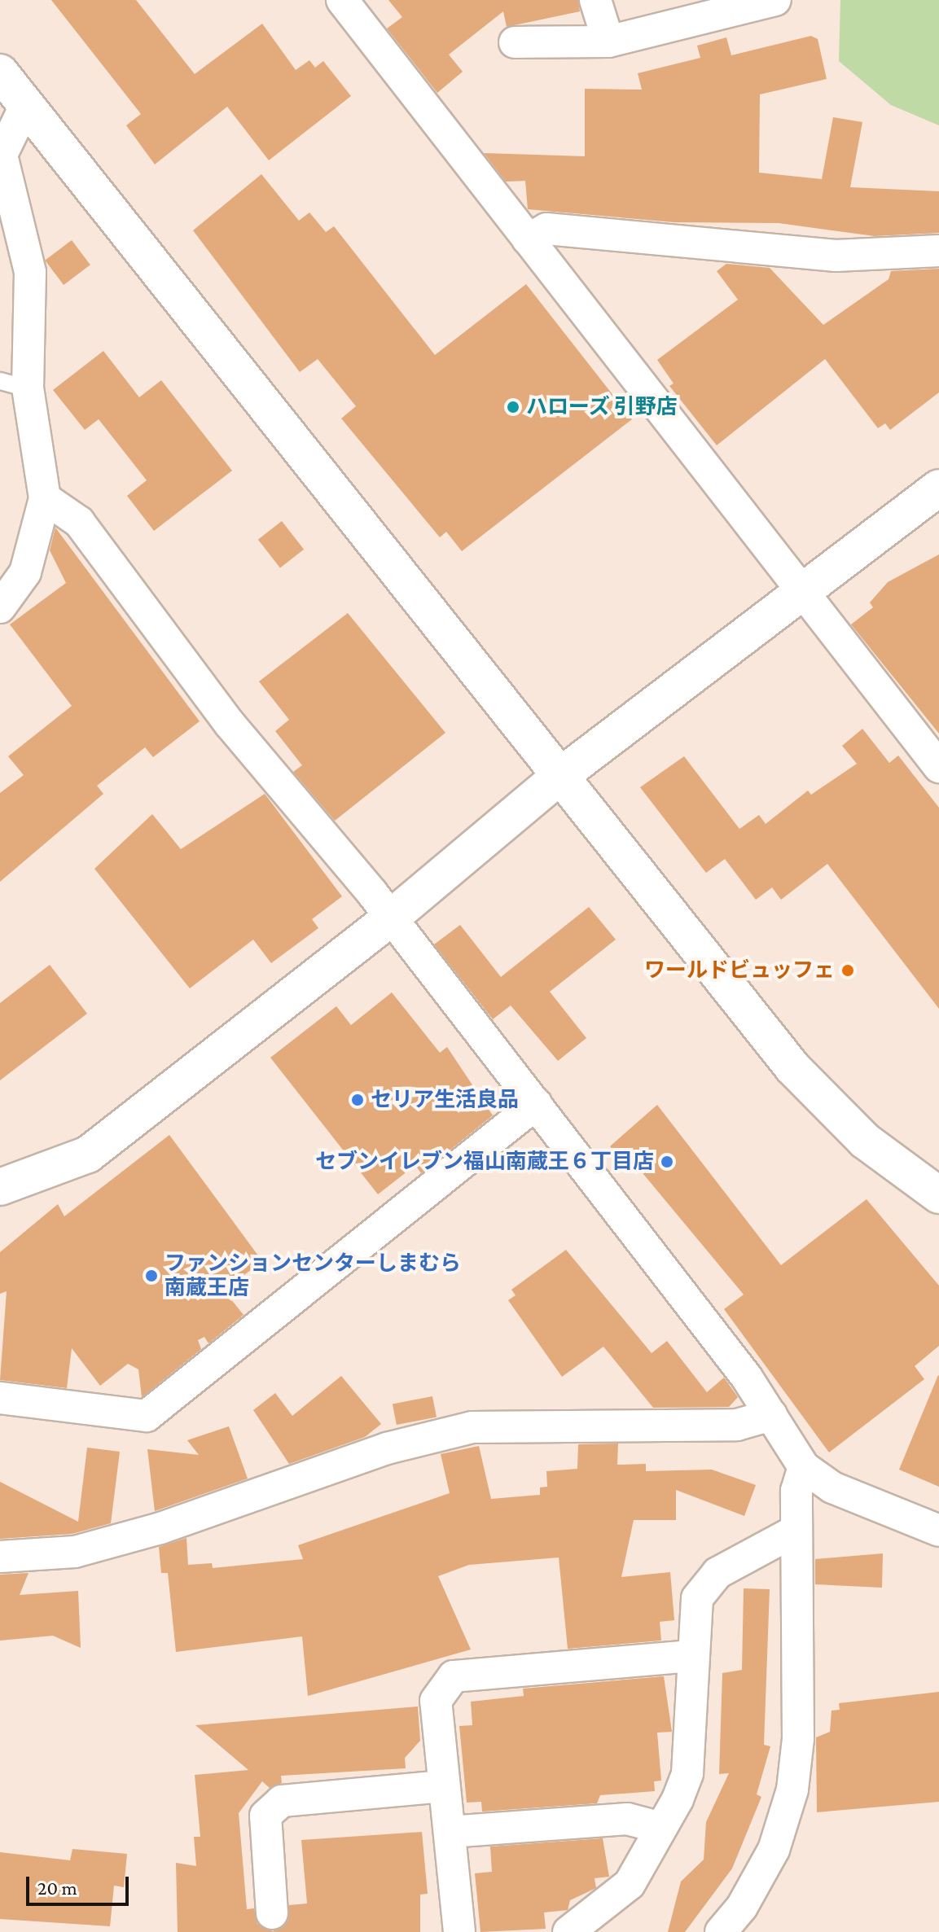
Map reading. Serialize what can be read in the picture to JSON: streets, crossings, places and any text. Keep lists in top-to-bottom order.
{
  "places": [
    "ハローズ 引野店",
    "ワールドビュッフェ",
    "セリア生活良品",
    "セブンイレブン福山南蔵王６丁目店",
    "ファンションセンターしまむら 南蔵王店"
  ],
  "scale_bar": "20 m"
}
